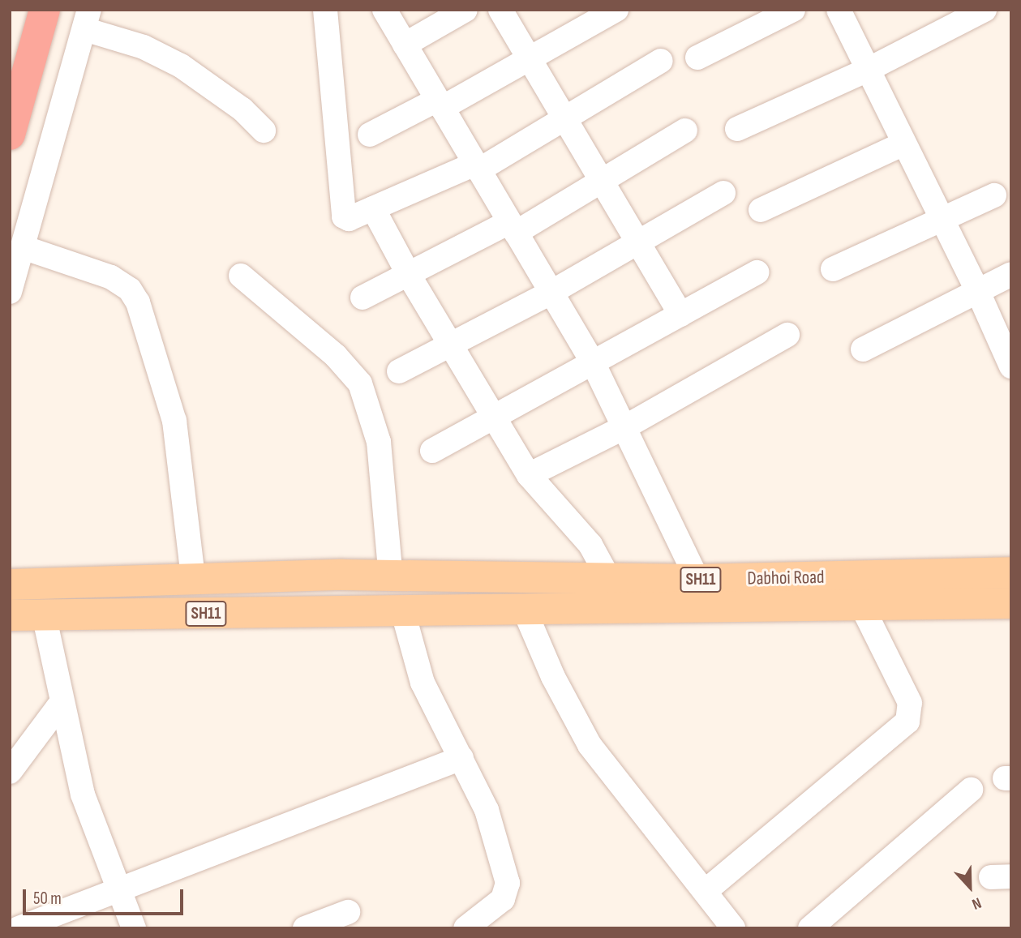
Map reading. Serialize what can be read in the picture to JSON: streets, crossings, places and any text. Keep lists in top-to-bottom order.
{
  "streets": {
    "main road": ["Dabhoi Road", "SH11"]
  },
  "crossings": [
    ["Dabhoi Road", "SH11"]
  ],
  "scale_bar": "50 m",
  "north": "bottom"
}
